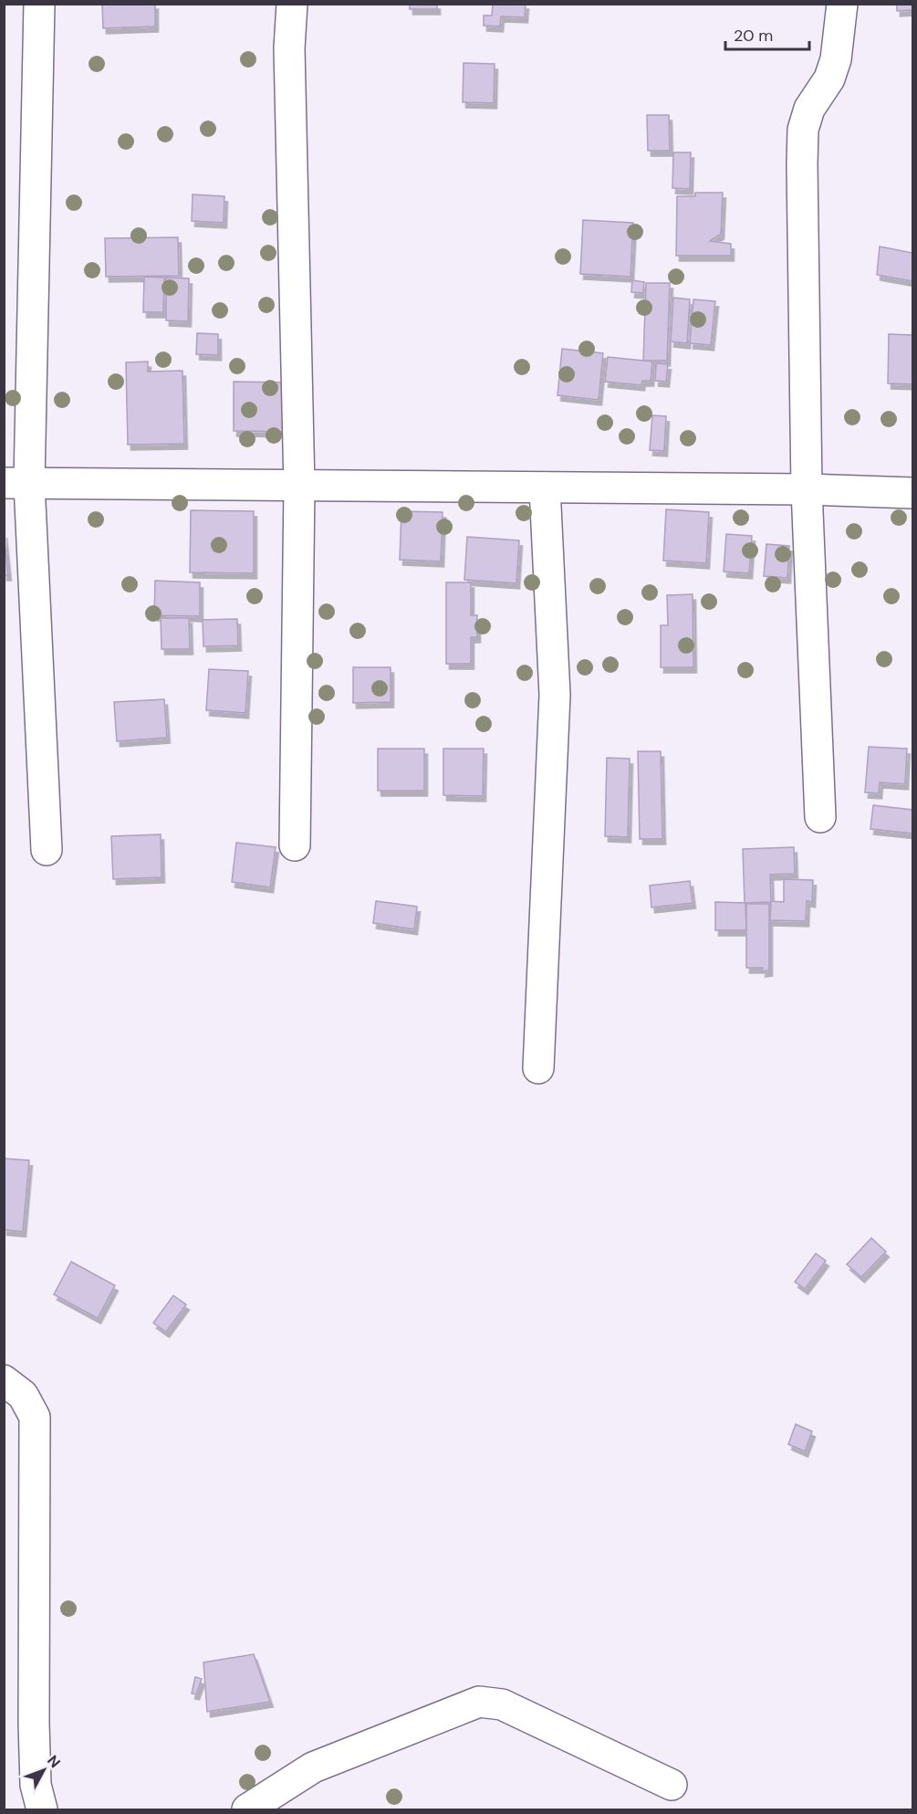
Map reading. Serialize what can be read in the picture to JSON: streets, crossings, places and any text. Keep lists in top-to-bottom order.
{
  "scale_bar": "20 m",
  "north": "top right"
}
